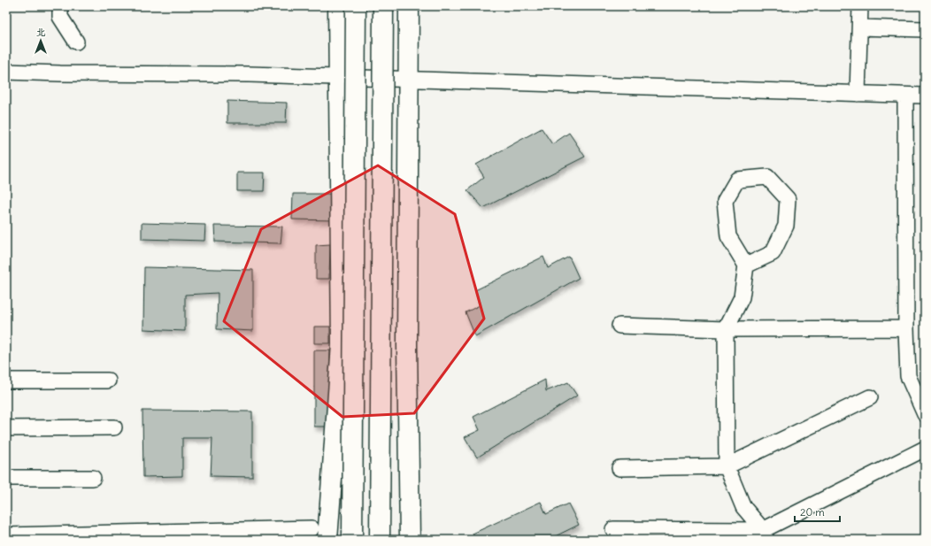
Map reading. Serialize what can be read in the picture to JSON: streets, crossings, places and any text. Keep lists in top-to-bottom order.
{
  "scale_bar": "20 m",
  "north": "top"
}
